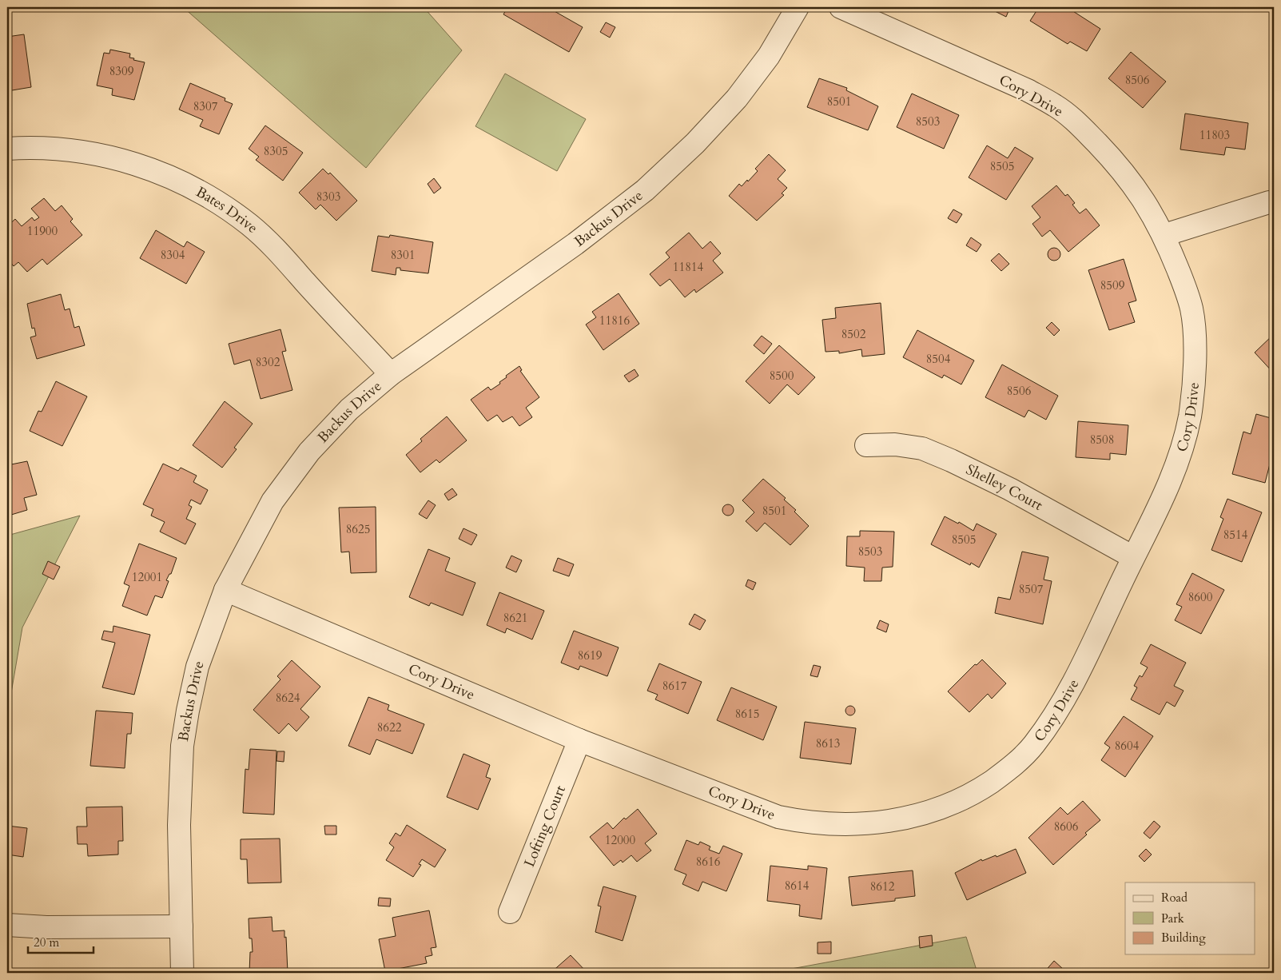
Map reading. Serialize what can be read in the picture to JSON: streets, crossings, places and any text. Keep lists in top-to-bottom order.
{
  "streets": {
    "street": [
      "Cory Drive",
      "Bates Drive",
      "Backus Drive",
      "Shelley Court",
      "Lofting Court"
    ]
  },
  "crossings": [
    ["Cory Drive", "Backus Drive"],
    ["Cory Drive", "Shelley Court"],
    ["Cory Drive", "Lofting Court"],
    ["Bates Drive", "Backus Drive"]
  ],
  "house_numbers": [
    "8309",
    "8506",
    "8501",
    "8307",
    "8503",
    "11803",
    "8305",
    "8505",
    "8303",
    "11900",
    "8304",
    "8301",
    "11814",
    "8509",
    "11816",
    "8502",
    "8504",
    "8302",
    "8500",
    "8506",
    "8508",
    "8501",
    "8625",
    "8514",
    "8505",
    "8503",
    "12001",
    "8507",
    "8600",
    "8621",
    "8619",
    "8617",
    "8624",
    "8615",
    "8622",
    "8613",
    "8604",
    "8606",
    "12000",
    "8616",
    "8614",
    "8612"
  ],
  "legend": ["Road", "Park", "Building"],
  "scale_bar": "20 m"
}
